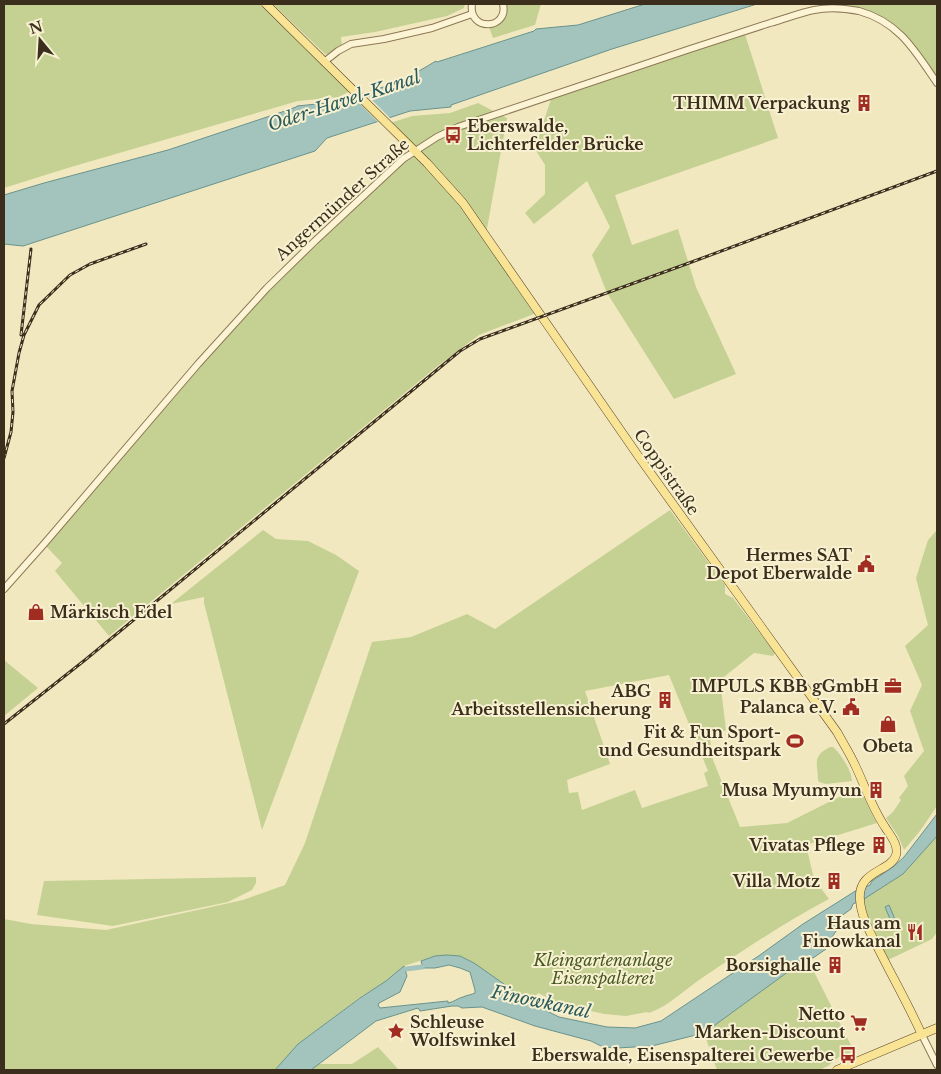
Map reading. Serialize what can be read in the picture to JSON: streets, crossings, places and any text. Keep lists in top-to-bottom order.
{
  "streets": {
    "main road": ["Coppistraße"],
    "street": ["Angermünder Straße"]
  },
  "crossings": [
    ["Angermünder Straße", "Coppistraße"]
  ],
  "water": ["Oder-Havel-Kanal", "Finowkanal"],
  "parks": ["Kleingartenanlage Eisenspalterei"],
  "places": {
    "building": [
      "THIMM Verpackung",
      "ABG Arbeitsstellensicherung",
      "Musa Myumyun",
      "Vivatas Pflege",
      "Villa Motz",
      "Borsighalle"
    ],
    "bus stop": ["Eberswalde, Lichterfelder Brücke", "Eberswalde, Eisenspalterei Gewerbe"],
    "public building": ["Hermes SAT Depot Eberwalde", "Palanca e.V."],
    "shop": ["Märkisch Edel", "Obeta"],
    "office": ["IMPULS KBB gGmbH"],
    "sports": ["Fit & Fun Sport- und Gesundheitspark"],
    "restaurant": ["Haus am Finowkanal"],
    "supermarket": ["Netto Marken-Discount"],
    "place": ["Schleuse Wolfswinkel"]
  },
  "north": "top"
}
